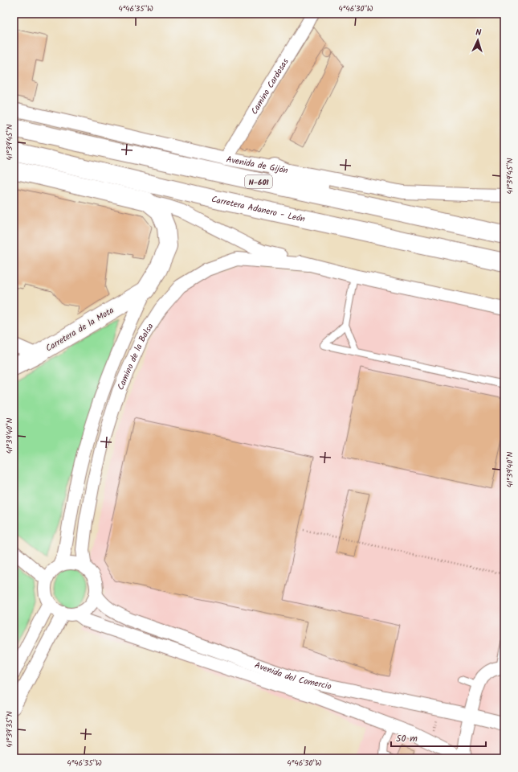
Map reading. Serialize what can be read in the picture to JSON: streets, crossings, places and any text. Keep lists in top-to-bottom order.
{
  "streets": {
    "main road": ["N-601", "Carretera Adanero - León", "Carretera de la Mota"],
    "street": [
      "Camino Cardosas",
      "Avenida de Gijón",
      "Camino de la Balsa",
      "Avenida del Comercio"
    ]
  },
  "crossings": [
    ["Camino Cardosas", "Avenida de Gijón"],
    ["Carretera de la Mota", "Camino de la Balsa"],
    ["Camino de la Balsa", "Avenida del Comercio"]
  ],
  "scale_bar": "50 m",
  "north": "top",
  "coordinates": [
    "4°46'35\"W",
    "4°46'30\"W",
    "41°39'45\"N",
    "41°39'40\"N",
    "41°39'35\"N"
  ]
}
